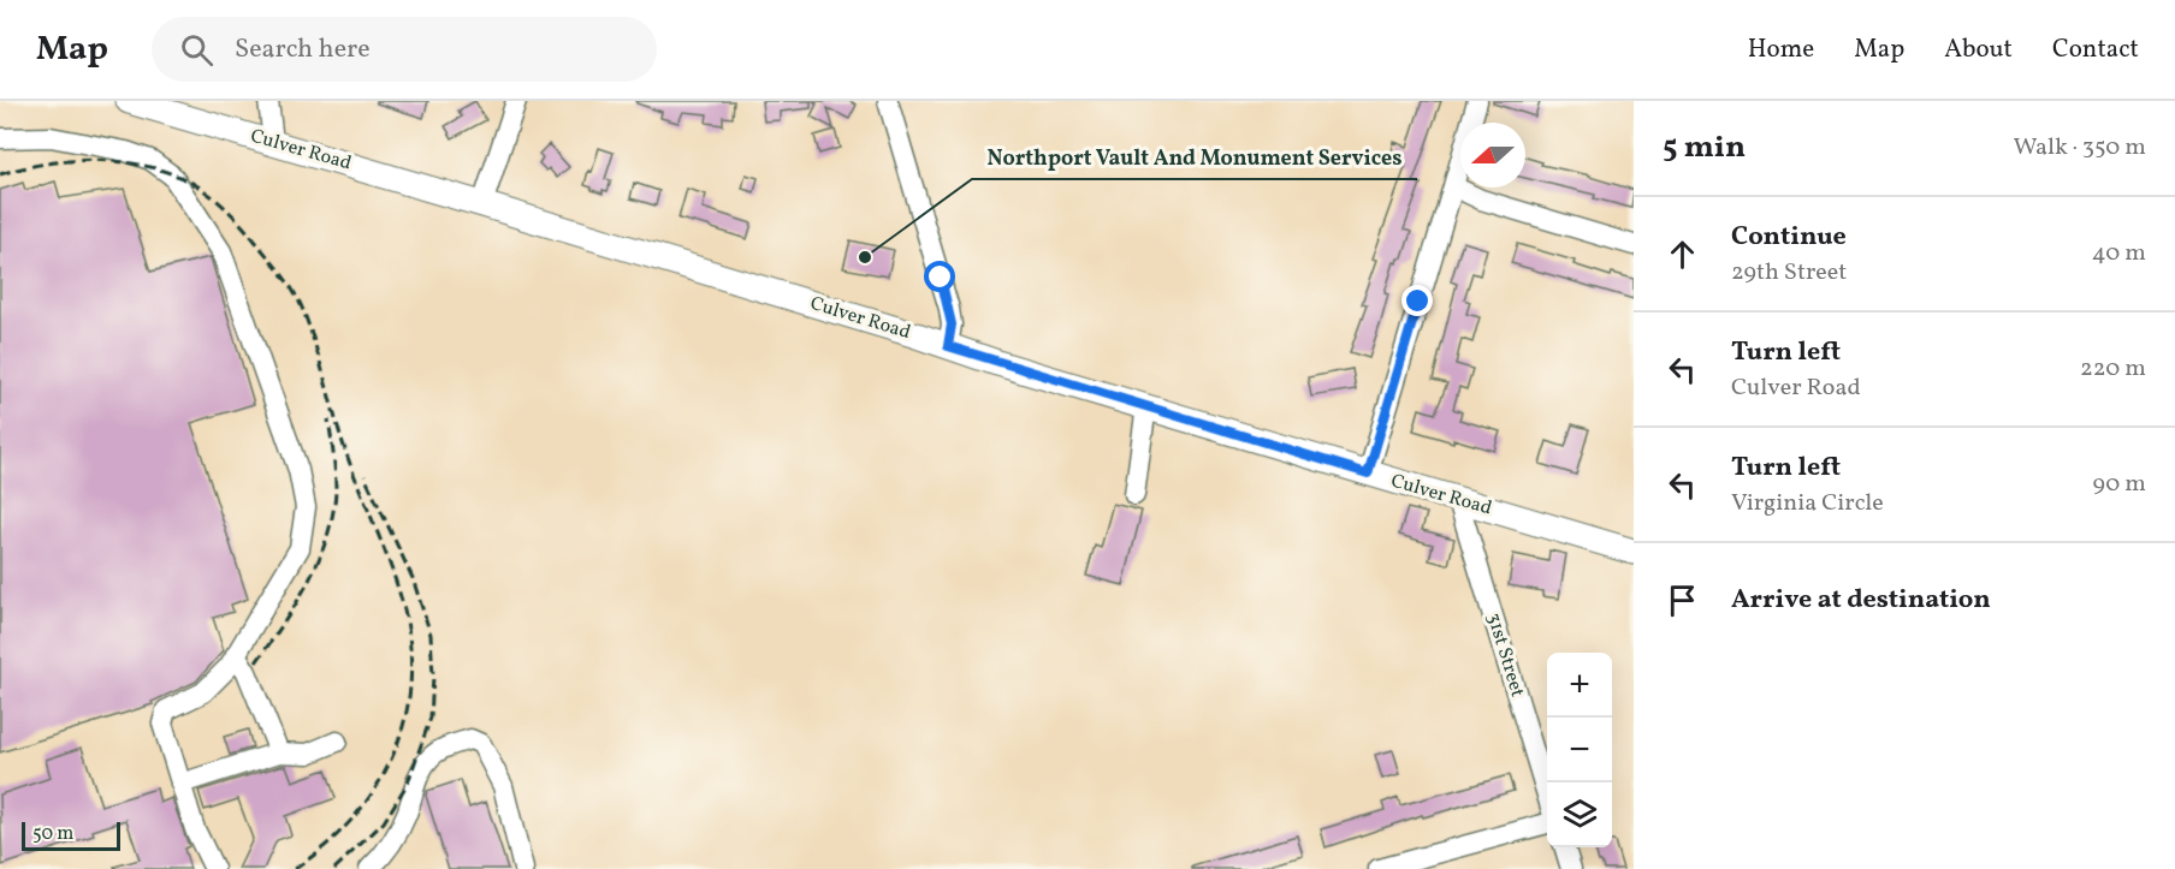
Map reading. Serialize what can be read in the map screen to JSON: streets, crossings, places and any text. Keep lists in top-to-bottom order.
{
  "streets": {
    "main road": ["Culver Road"],
    "street": ["31st Street"]
  },
  "crossings": [
    ["Culver Road", "31st Street"]
  ],
  "places": ["Northport Vault And Monument Services"],
  "scale_bar": "50 m",
  "north": "left",
  "page": {
    "header": "Map",
    "search": "Search here",
    "nav": [
      "Home",
      "Map",
      "About",
      "Contact"
    ],
    "heading": ["5 min", "Walk · 350 m"],
    "list": [
      ["Continue", "29th Street", "40 m"],
      ["Turn left", "Culver Road", "220 m"],
      ["Turn left", "Virginia Circle", "90 m"],
      "Arrive at destination"
    ],
    "map_buttons": ["+", "−"],
    "scale": "50 m"
  }
}
